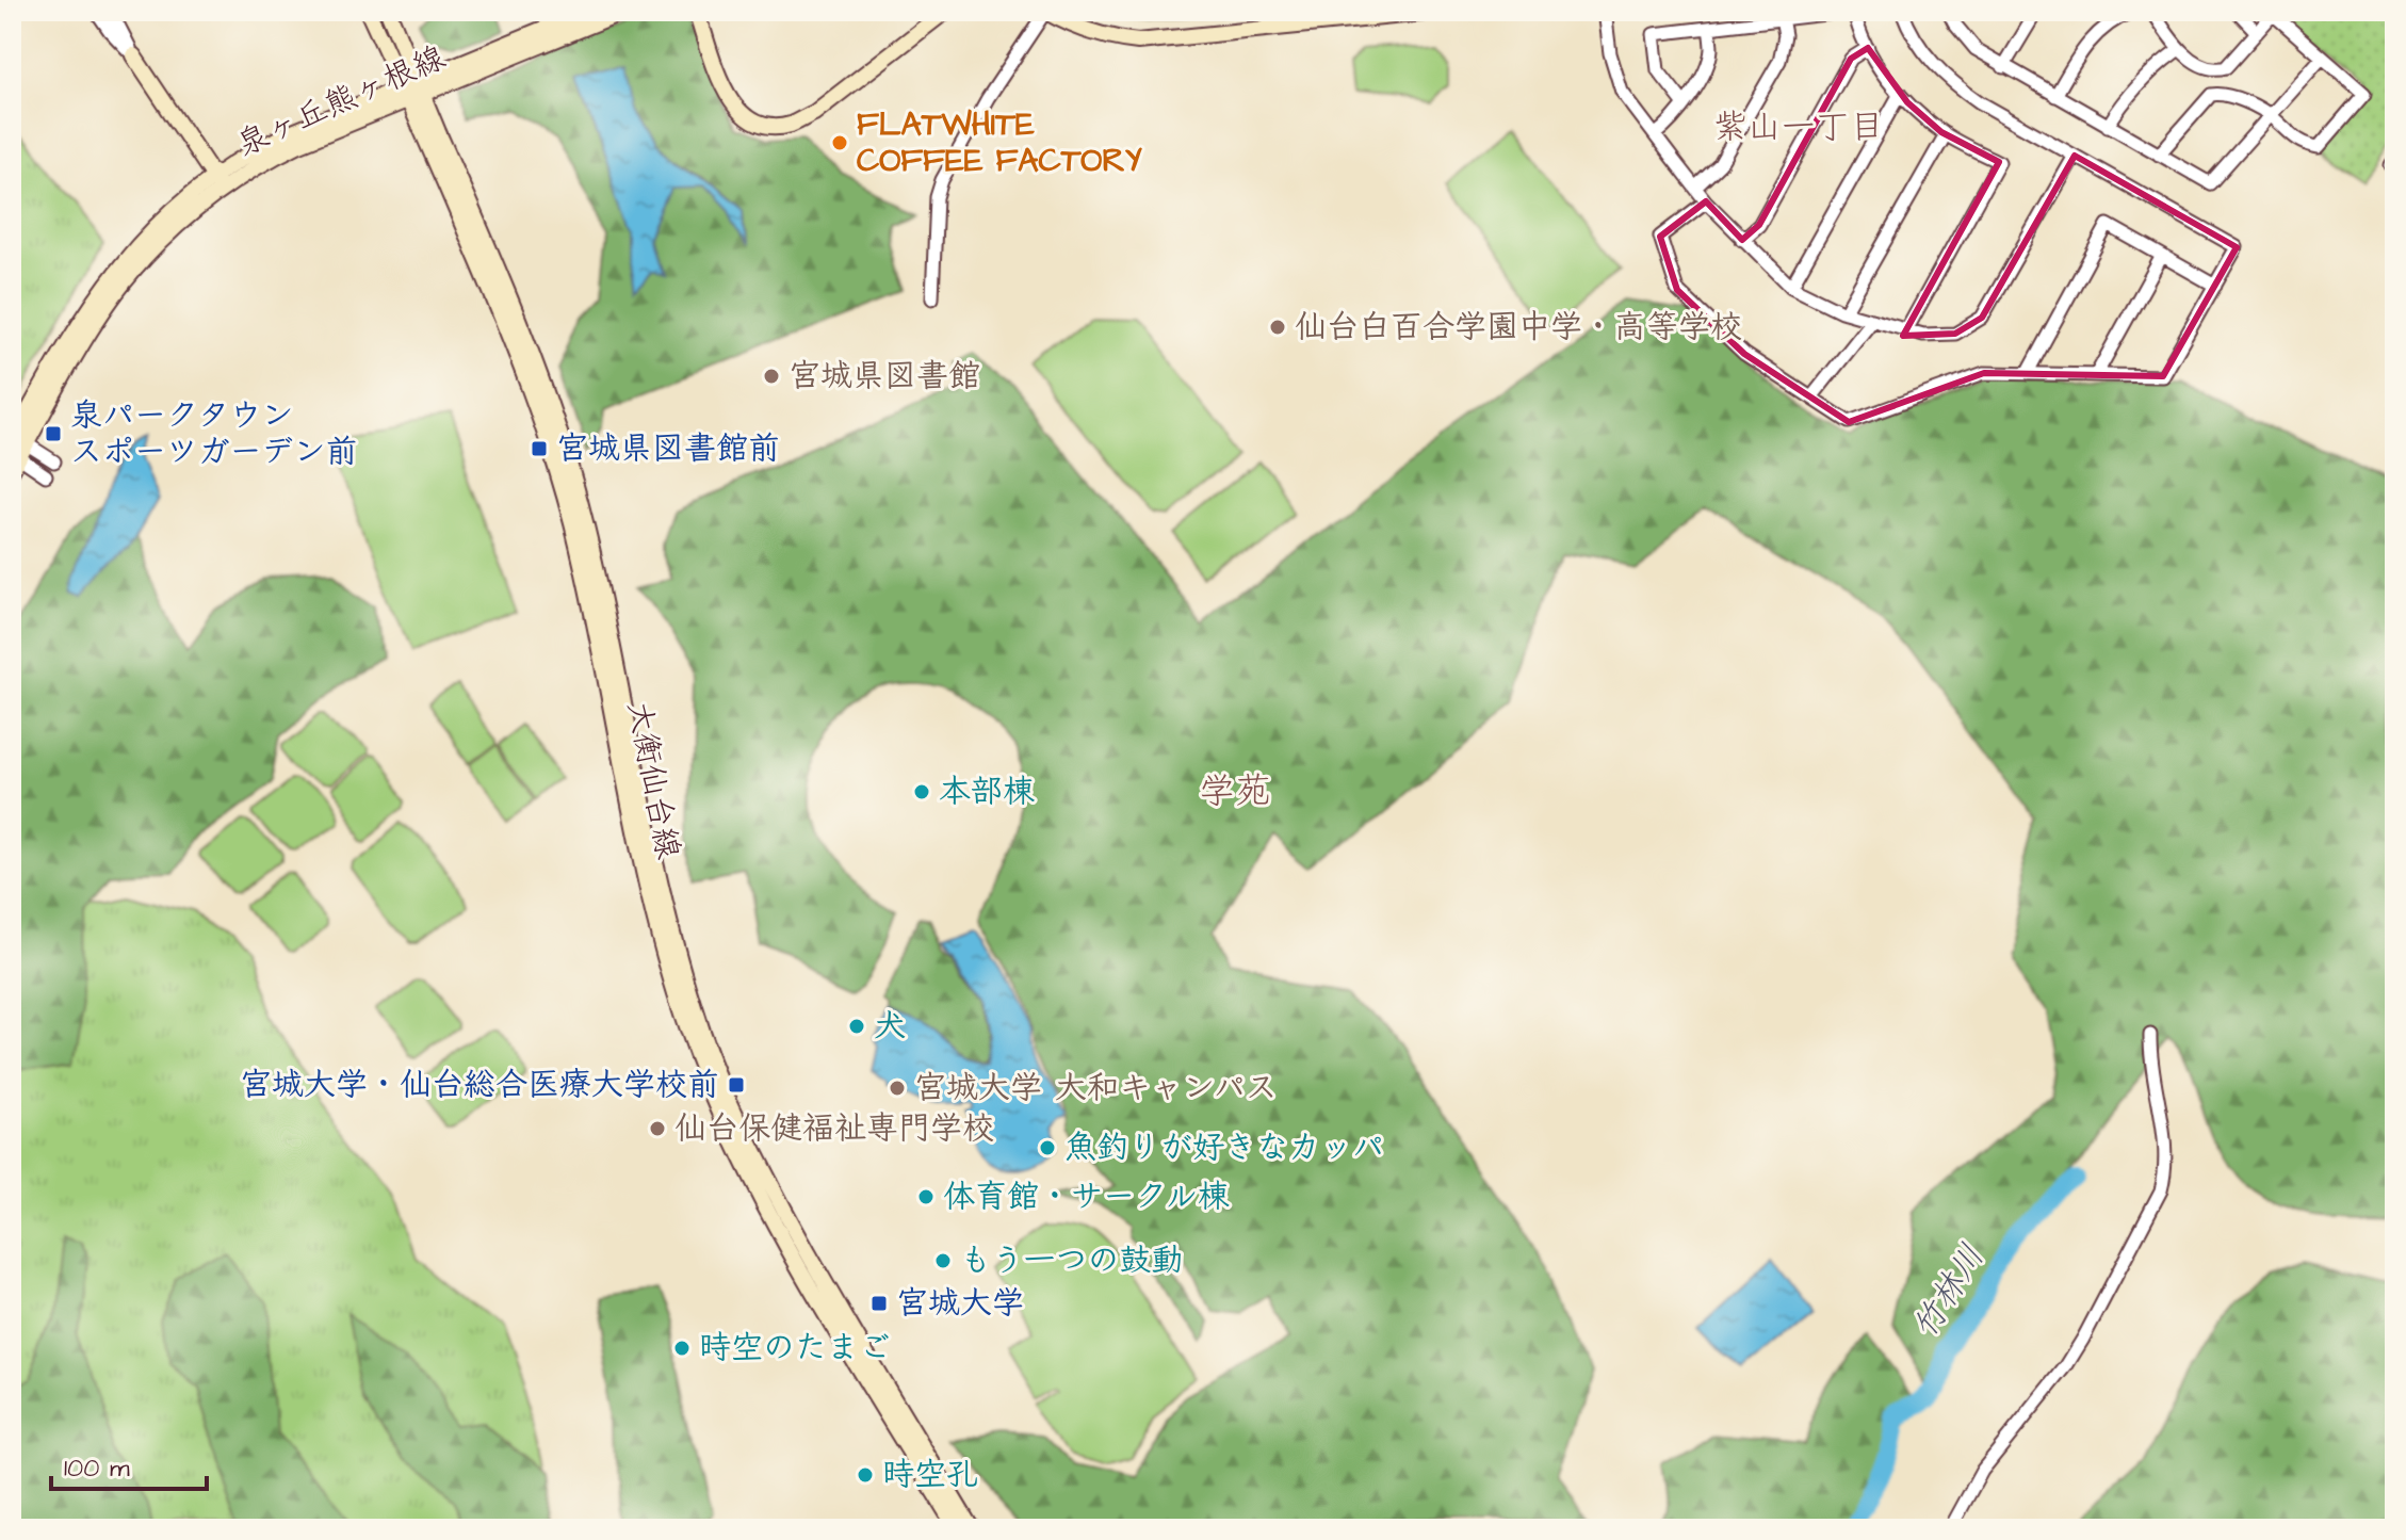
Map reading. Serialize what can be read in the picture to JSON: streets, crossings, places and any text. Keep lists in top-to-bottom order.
{
  "streets": {
    "main road": ["泉ヶ丘熊ヶ根線", "大衡仙台線"]
  },
  "crossings": [
    ["泉ヶ丘熊ヶ根線", "大衡仙台線"]
  ],
  "districts": ["紫山一丁目", "学苑"],
  "water": ["竹林川"],
  "places": {
    "other": [
      "FLATWHITE COFFEE FACTORY",
      "仙台白百合学園中学・高等学校",
      "宮城県図書館",
      "本部棟",
      "犬",
      "宮城大学 大和キャンパス",
      "仙台保健福祉専門学校",
      "魚釣りが好きなカッパ",
      "体育館・サークル棟",
      "もう一つの鼓動",
      "時空のたまご",
      "時空孔"
    ],
    "transit": [
      "泉パークタウン スポーツガーデン前",
      "宮城県図書館前",
      "宮城大学・仙台総合医療大学校前",
      "宮城大学"
    ]
  },
  "scale_bar": "100 m"
}
